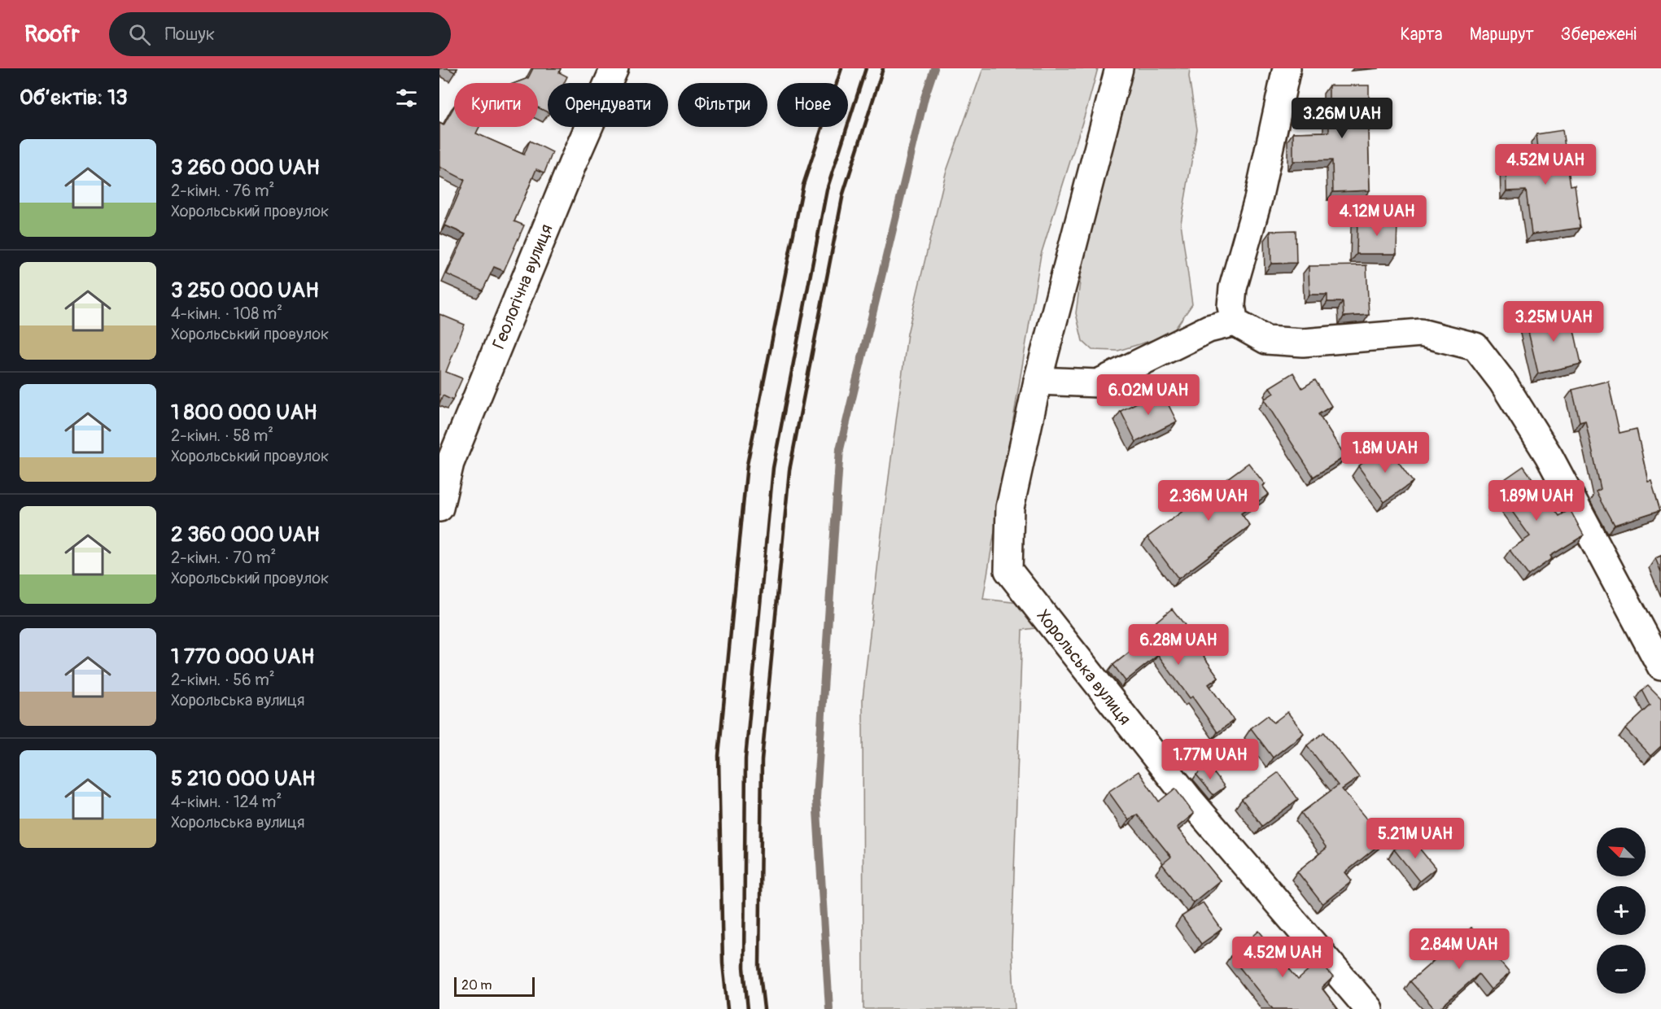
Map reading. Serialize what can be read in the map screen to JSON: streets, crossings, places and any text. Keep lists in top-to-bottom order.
{
  "streets": {
    "street": ["Геологічна вулиця", "Хорольська вулиця"]
  },
  "scale_bar": "20 m",
  "north": "top left",
  "page": {
    "header": "Roofr",
    "search": "Пошук",
    "nav": ["Карта", "Маршрут", "Збережені"],
    "heading": "Об’єктів: 13",
    "chip": [
      "Купити",
      "Орендувати",
      "Фільтри",
      "Нове"
    ],
    "price": [
      "3.26M UAH",
      "4.52M UAH",
      "4.12M UAH",
      "3.25M UAH",
      "6.02M UAH",
      "1.8M UAH",
      "2.36M UAH",
      "1.89M UAH",
      "6.28M UAH",
      "1.77M UAH",
      "5.21M UAH",
      "2.84M UAH",
      "4.52M UAH"
    ],
    "list": [
      {
        "name": "3 260 000 UAH",
        "note": "2-кімн. · 76 m² · Хорольський провулок"
      },
      {
        "name": "3 250 000 UAH",
        "note": "4-кімн. · 108 m² · Хорольський провулок"
      },
      {
        "name": "1 800 000 UAH",
        "note": "2-кімн. · 58 m² · Хорольський провулок"
      },
      {
        "name": "2 360 000 UAH",
        "note": "2-кімн. · 70 m² · Хорольський провулок"
      },
      {
        "name": "1 770 000 UAH",
        "note": "2-кімн. · 56 m² · Хорольська вулиця"
      },
      {
        "name": "5 210 000 UAH",
        "note": "4-кімн. · 124 m² · Хорольська вулиця"
      }
    ],
    "map_buttons": ["+", "−"],
    "scale": "20 m"
  }
}
